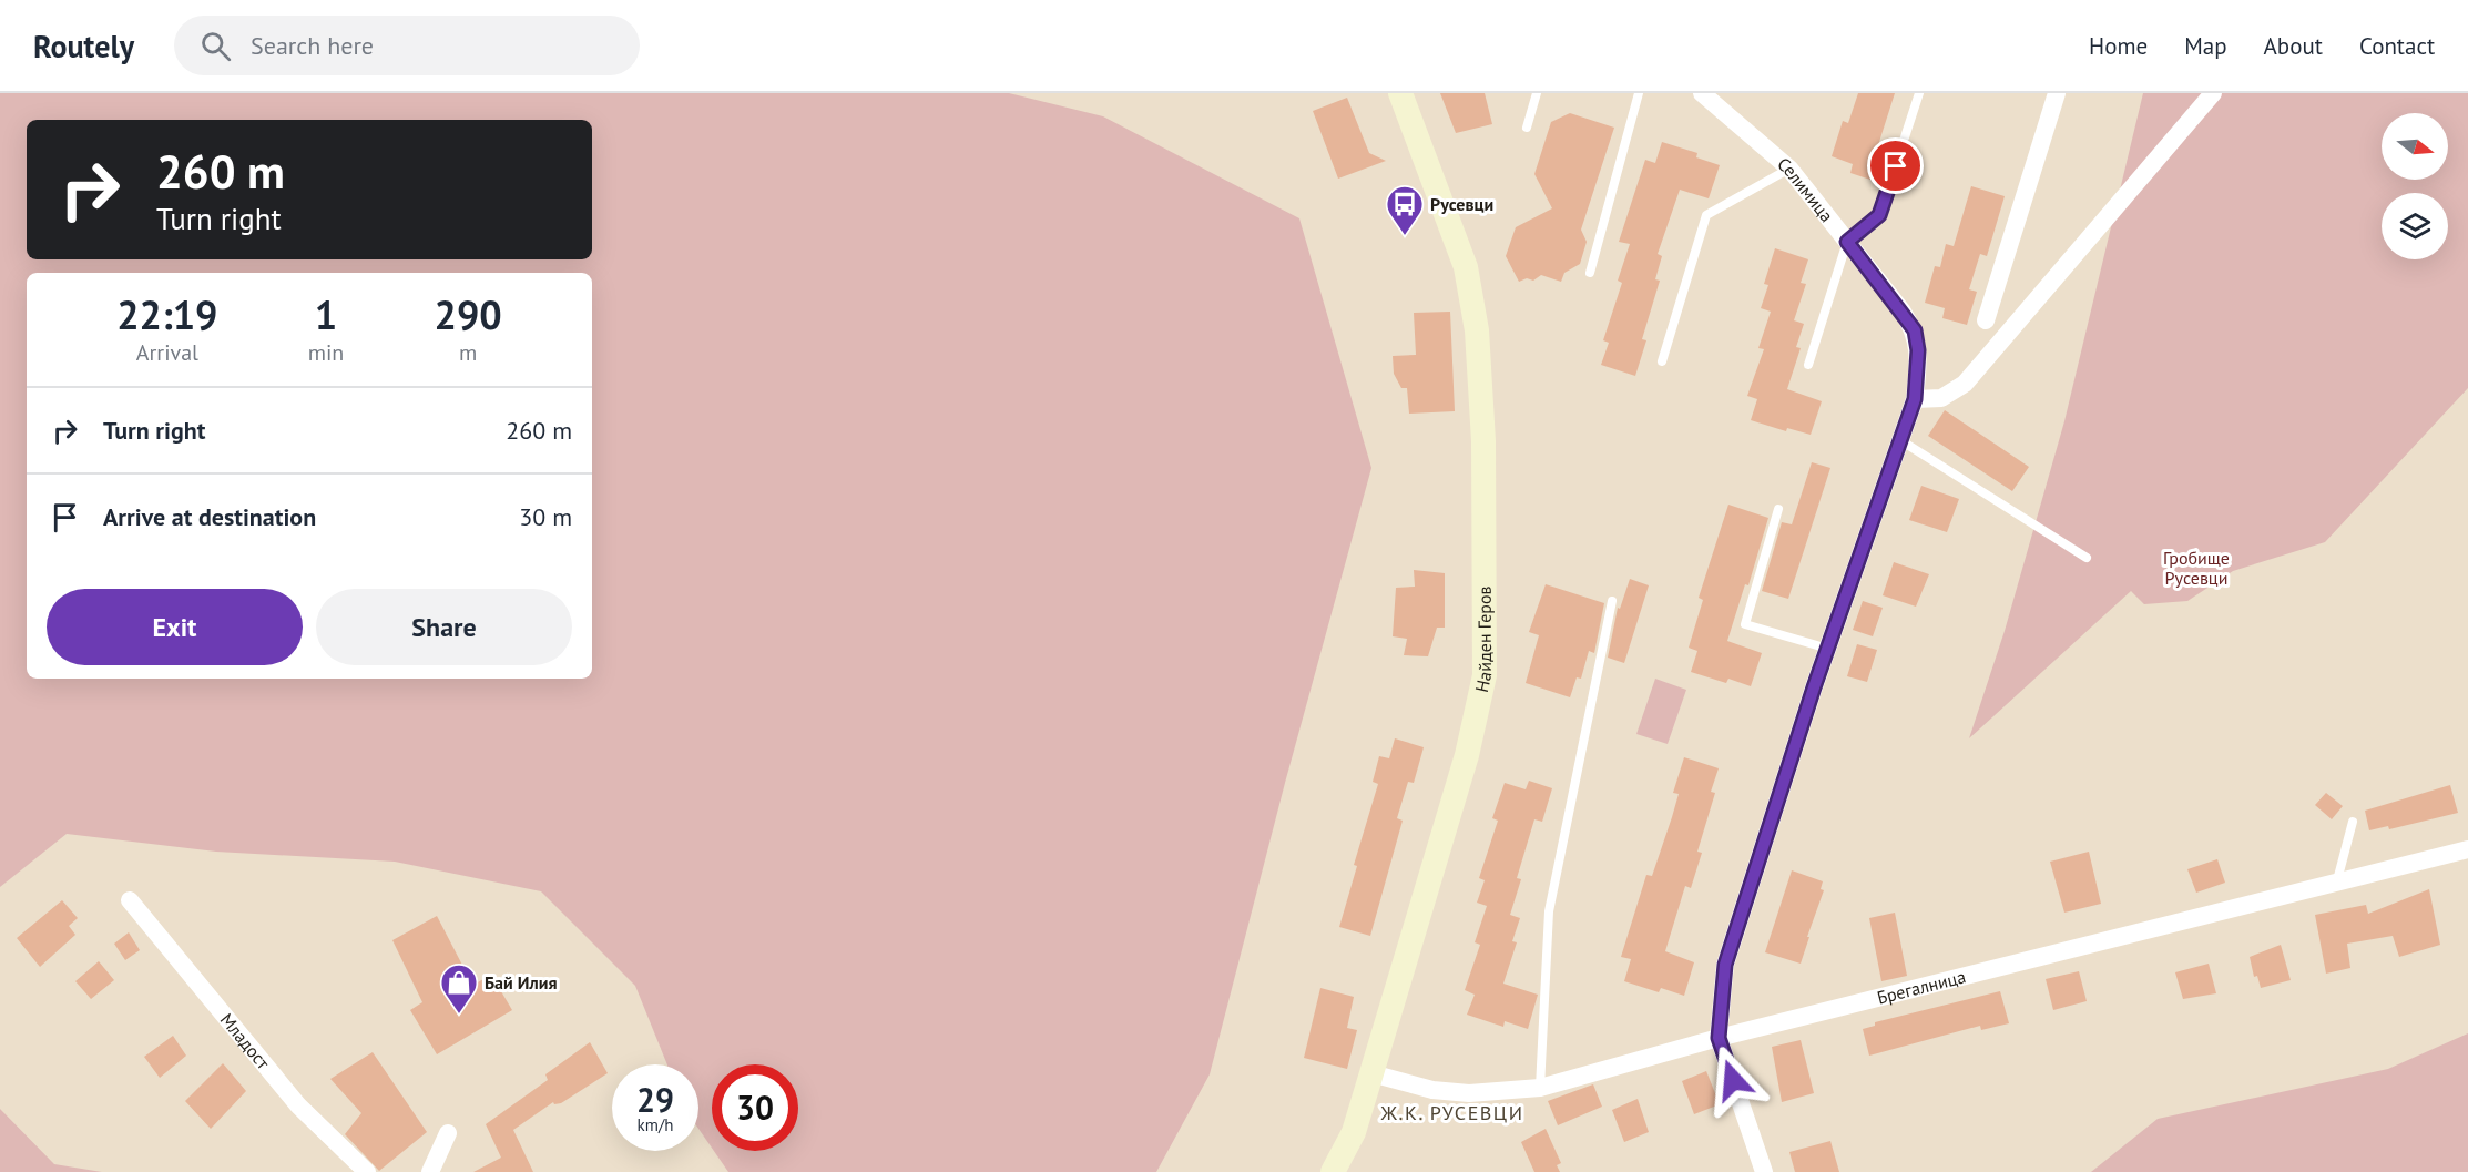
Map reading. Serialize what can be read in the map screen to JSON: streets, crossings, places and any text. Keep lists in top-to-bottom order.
{
  "streets": {
    "street": [
      "Селимица",
      "Найден Геров",
      "Брегалница",
      "Младост"
    ]
  },
  "crossings": [
    ["Селимица", "Брегалница"],
    ["Найден Геров", "Брегалница"]
  ],
  "districts": ["Ж.К. РУСЕВЦИ"],
  "parks": ["Гробище Русевци"],
  "places": {
    "bus stop": ["Русевци"],
    "shop": ["Бай Илия"]
  },
  "north": "right",
  "page": {
    "header": "Routely",
    "search": "Search here",
    "nav": [
      "Home",
      "Map",
      "About",
      "Contact"
    ],
    "turn": ["260 m", "Turn right"],
    "eta": [
      "22:19",
      "Arrival",
      "1",
      "min",
      "290",
      "m"
    ],
    "list": [
      {
        "name": "Turn right",
        "value": "260 m"
      },
      {
        "name": "Arrive at destination",
        "value": "30 m"
      }
    ],
    "buttons": ["Exit", "Share"],
    "speed": "29 km/h",
    "limit": "30"
  }
}
